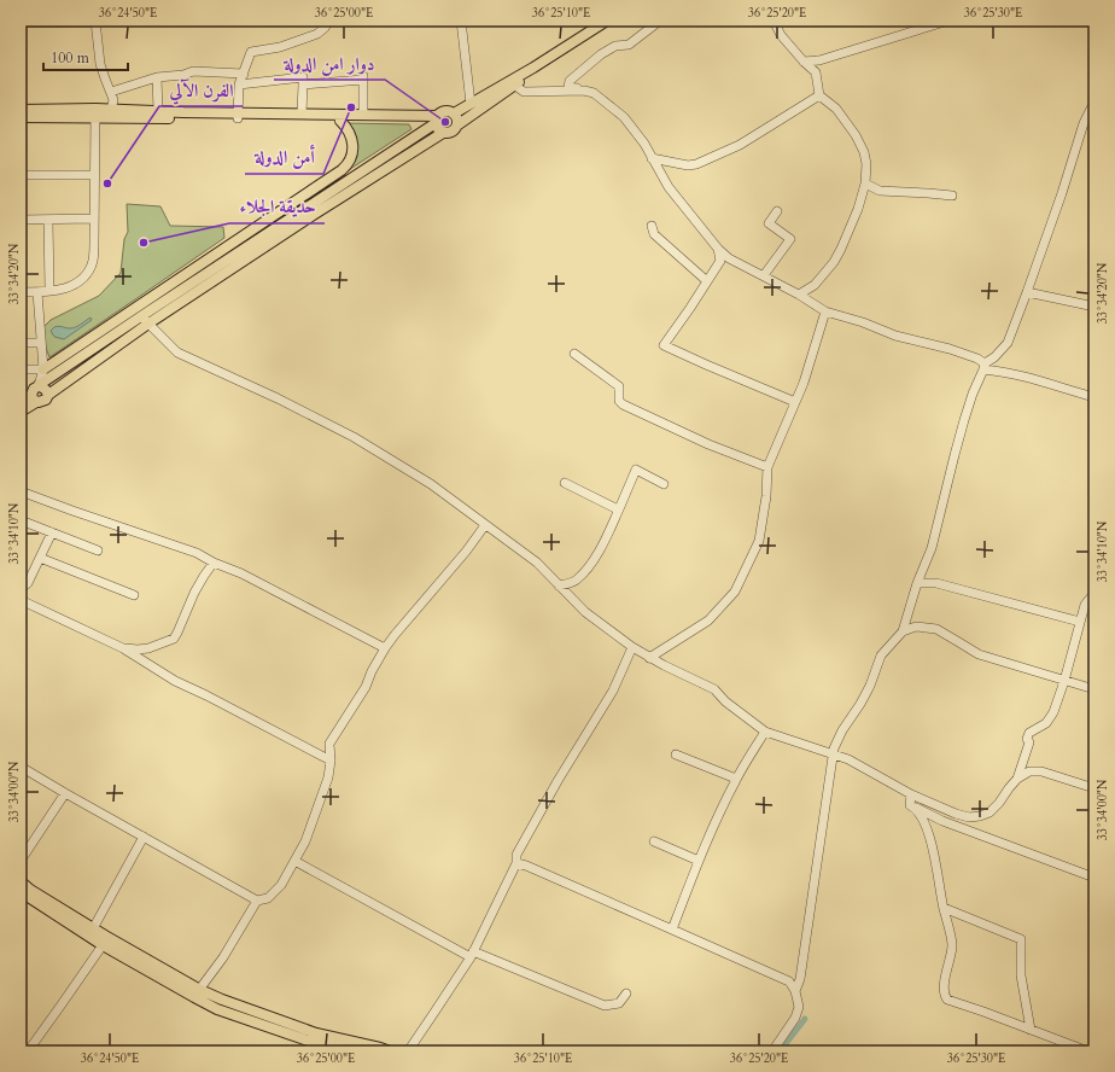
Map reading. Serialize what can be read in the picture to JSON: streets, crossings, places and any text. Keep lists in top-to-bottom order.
{
  "places": [
    "أمن الدولة",
    "دوار امن الدولة",
    "الفرن الآلي",
    "حديقة الجلاء"
  ],
  "scale_bar": "100 m",
  "coordinates": [
    "36°24'50\"E",
    "36°25'00\"E",
    "36°25'10\"E",
    "36°25'20\"E",
    "36°25'30\"E",
    "33°34'20\"N",
    "33°34'10\"N",
    "33°34'00\"N"
  ]
}
